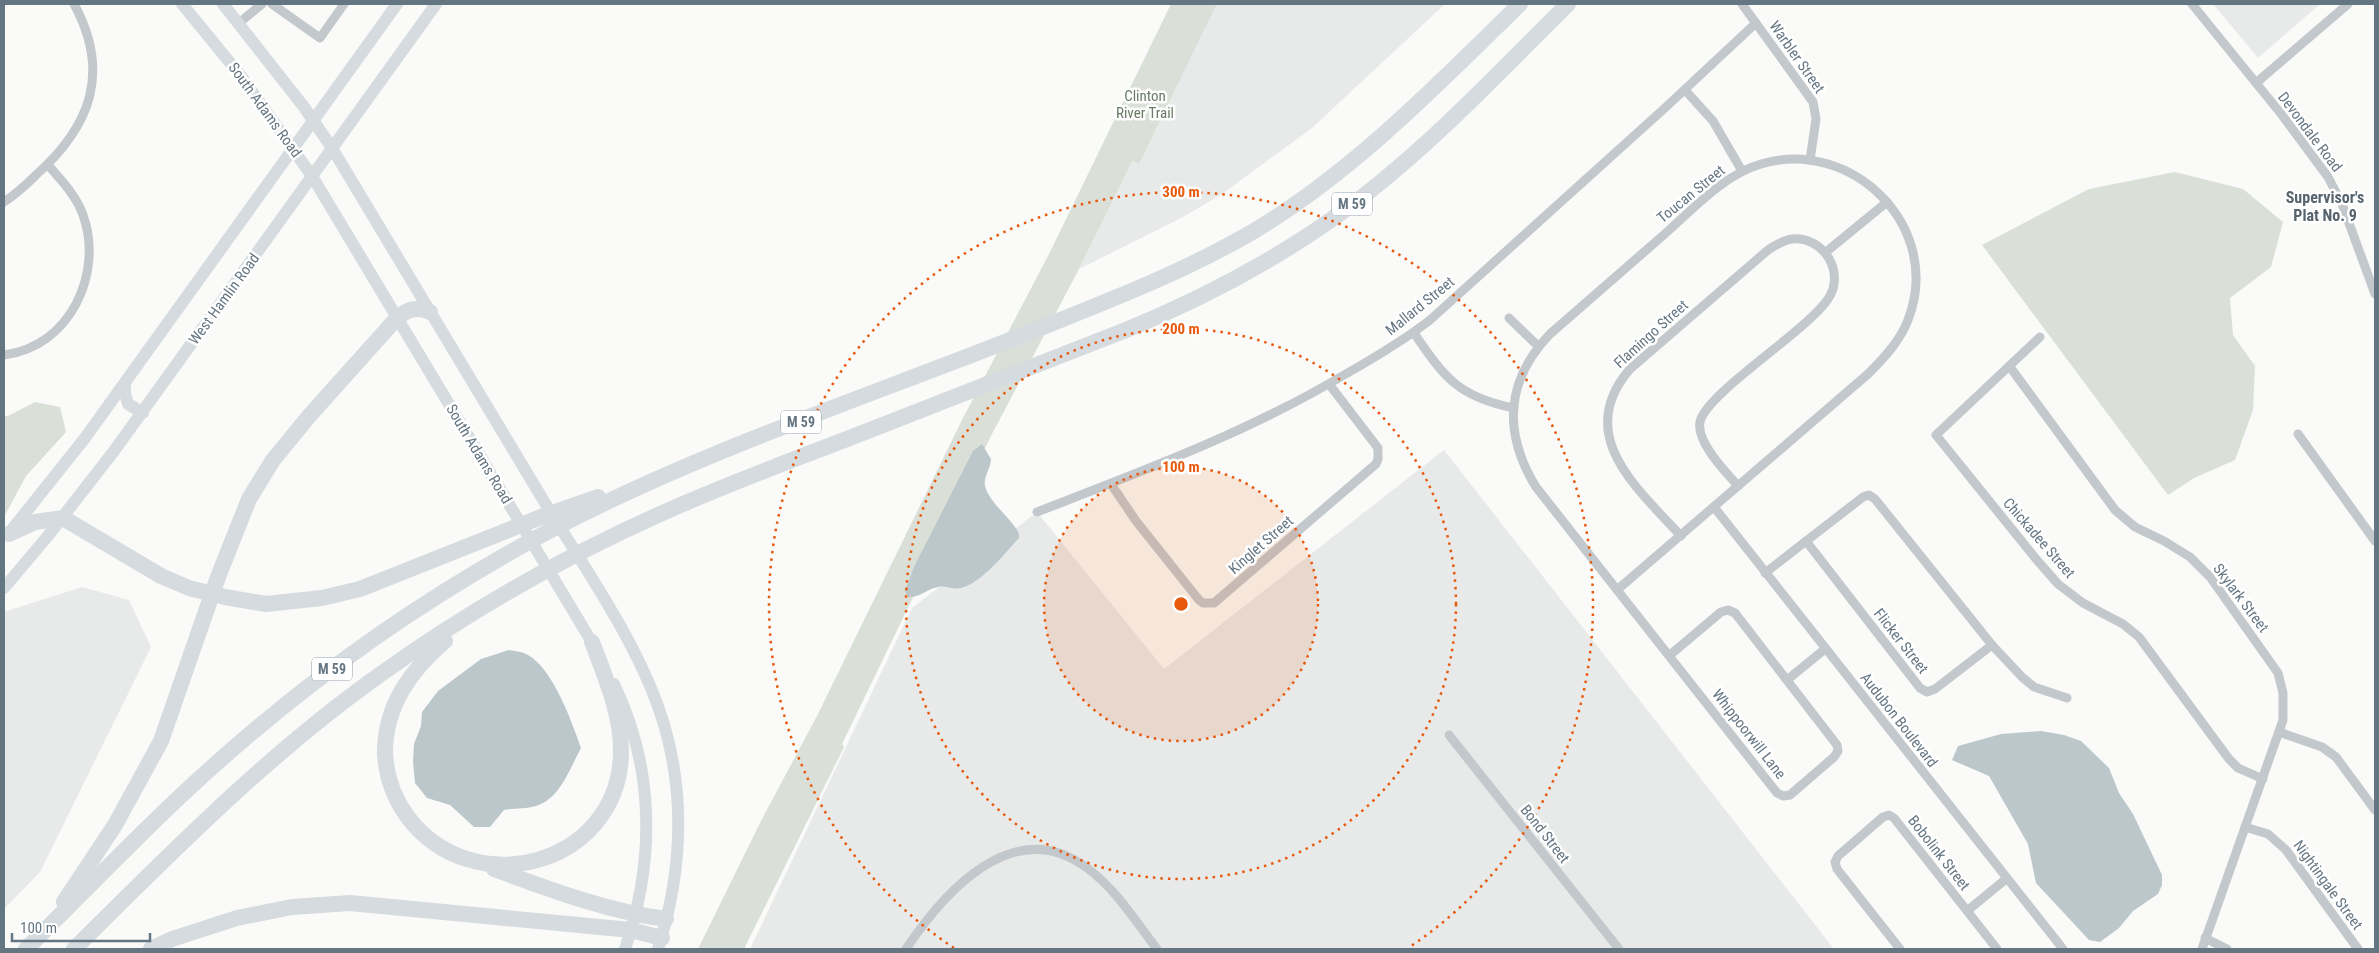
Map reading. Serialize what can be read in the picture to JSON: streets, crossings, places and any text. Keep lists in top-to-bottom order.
{
  "streets": {
    "highway": ["M 59"],
    "main road": ["South Adams Road", "West Hamlin Road"],
    "street": [
      "Warbler Street",
      "Devondale Road",
      "Toucan Street",
      "Mallard Street",
      "Flamingo Street",
      "Chickadee Street",
      "Kinglet Street",
      "Skylark Street",
      "Flicker Street",
      "Audubon Boulevard",
      "Whippoorwill Lane",
      "Bond Street",
      "Bobolink Street",
      "Nightingale Street"
    ]
  },
  "crossings": [
    ["Warbler Street", "Toucan Street"],
    ["Warbler Street", "Mallard Street"],
    ["South Adams Road", "West Hamlin Road"],
    ["Toucan Street", "Flamingo Street"],
    ["Toucan Street", "Audubon Boulevard"],
    ["Toucan Street", "Whippoorwill Lane"],
    ["Mallard Street", "Kinglet Street"],
    ["Chickadee Street", "Skylark Street"],
    ["Skylark Street", "Nightingale Street"],
    ["Audubon Boulevard", "Bobolink Street"]
  ],
  "districts": ["Supervisor's Plat No. 9"],
  "parks": ["Clinton River Trail"],
  "scale_bar": "100 m",
  "rings": ["300 m", "200 m", "100 m"]
}
